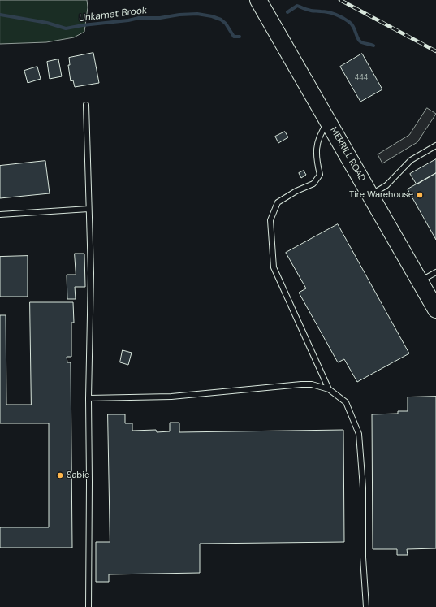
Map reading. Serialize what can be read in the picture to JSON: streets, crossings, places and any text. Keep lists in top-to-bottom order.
{
  "streets": {
    "highway": ["MERRILL ROAD"]
  },
  "water": ["Unkamet Brook"],
  "places": ["Tire Warehouse", "Sabic"],
  "house_numbers": ["444"]
}
